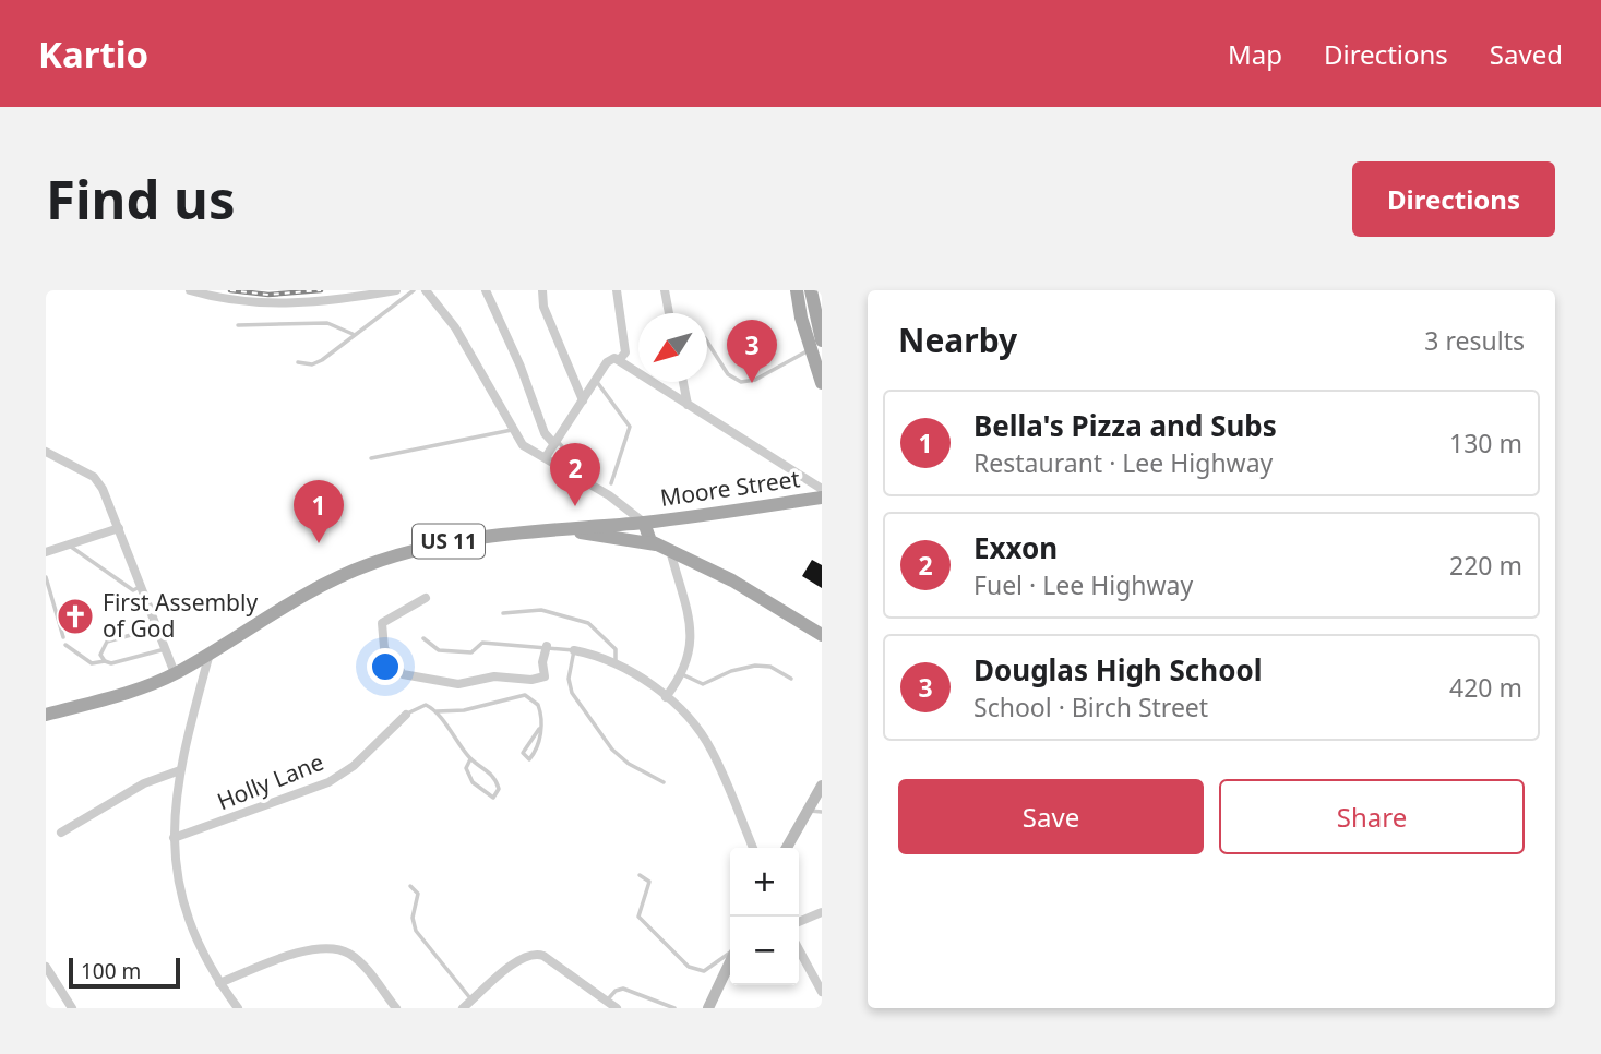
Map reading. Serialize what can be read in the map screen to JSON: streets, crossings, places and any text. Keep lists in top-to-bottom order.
{
  "streets": {
    "main road": ["Moore Street", "US 11"],
    "street": ["Holly Lane"]
  },
  "crossings": [
    ["Moore Street", "US 11"]
  ],
  "places": {
    "church": ["First Assembly of God"]
  },
  "scale_bar": "100 m",
  "north": "bottom left",
  "page": {
    "header": "Kartio",
    "nav": ["Map", "Directions", "Saved"],
    "buttons": [
      "Directions",
      ["Save", "Share"]
    ],
    "title": "Find us",
    "heading": ["Nearby", "3 results"],
    "pins": ["3", "2", "1"],
    "list": [
      {
        "mark": "1",
        "name": "Bella's Pizza and Subs",
        "note": "Restaurant · Lee Highway",
        "value": "130 m"
      },
      {
        "mark": "2",
        "name": "Exxon",
        "note": "Fuel · Lee Highway",
        "value": "220 m"
      },
      {
        "mark": "3",
        "name": "Douglas High School",
        "note": "School · Birch Street",
        "value": "420 m"
      }
    ],
    "map_buttons": ["+", "−"],
    "scale": "100 m"
  }
}
